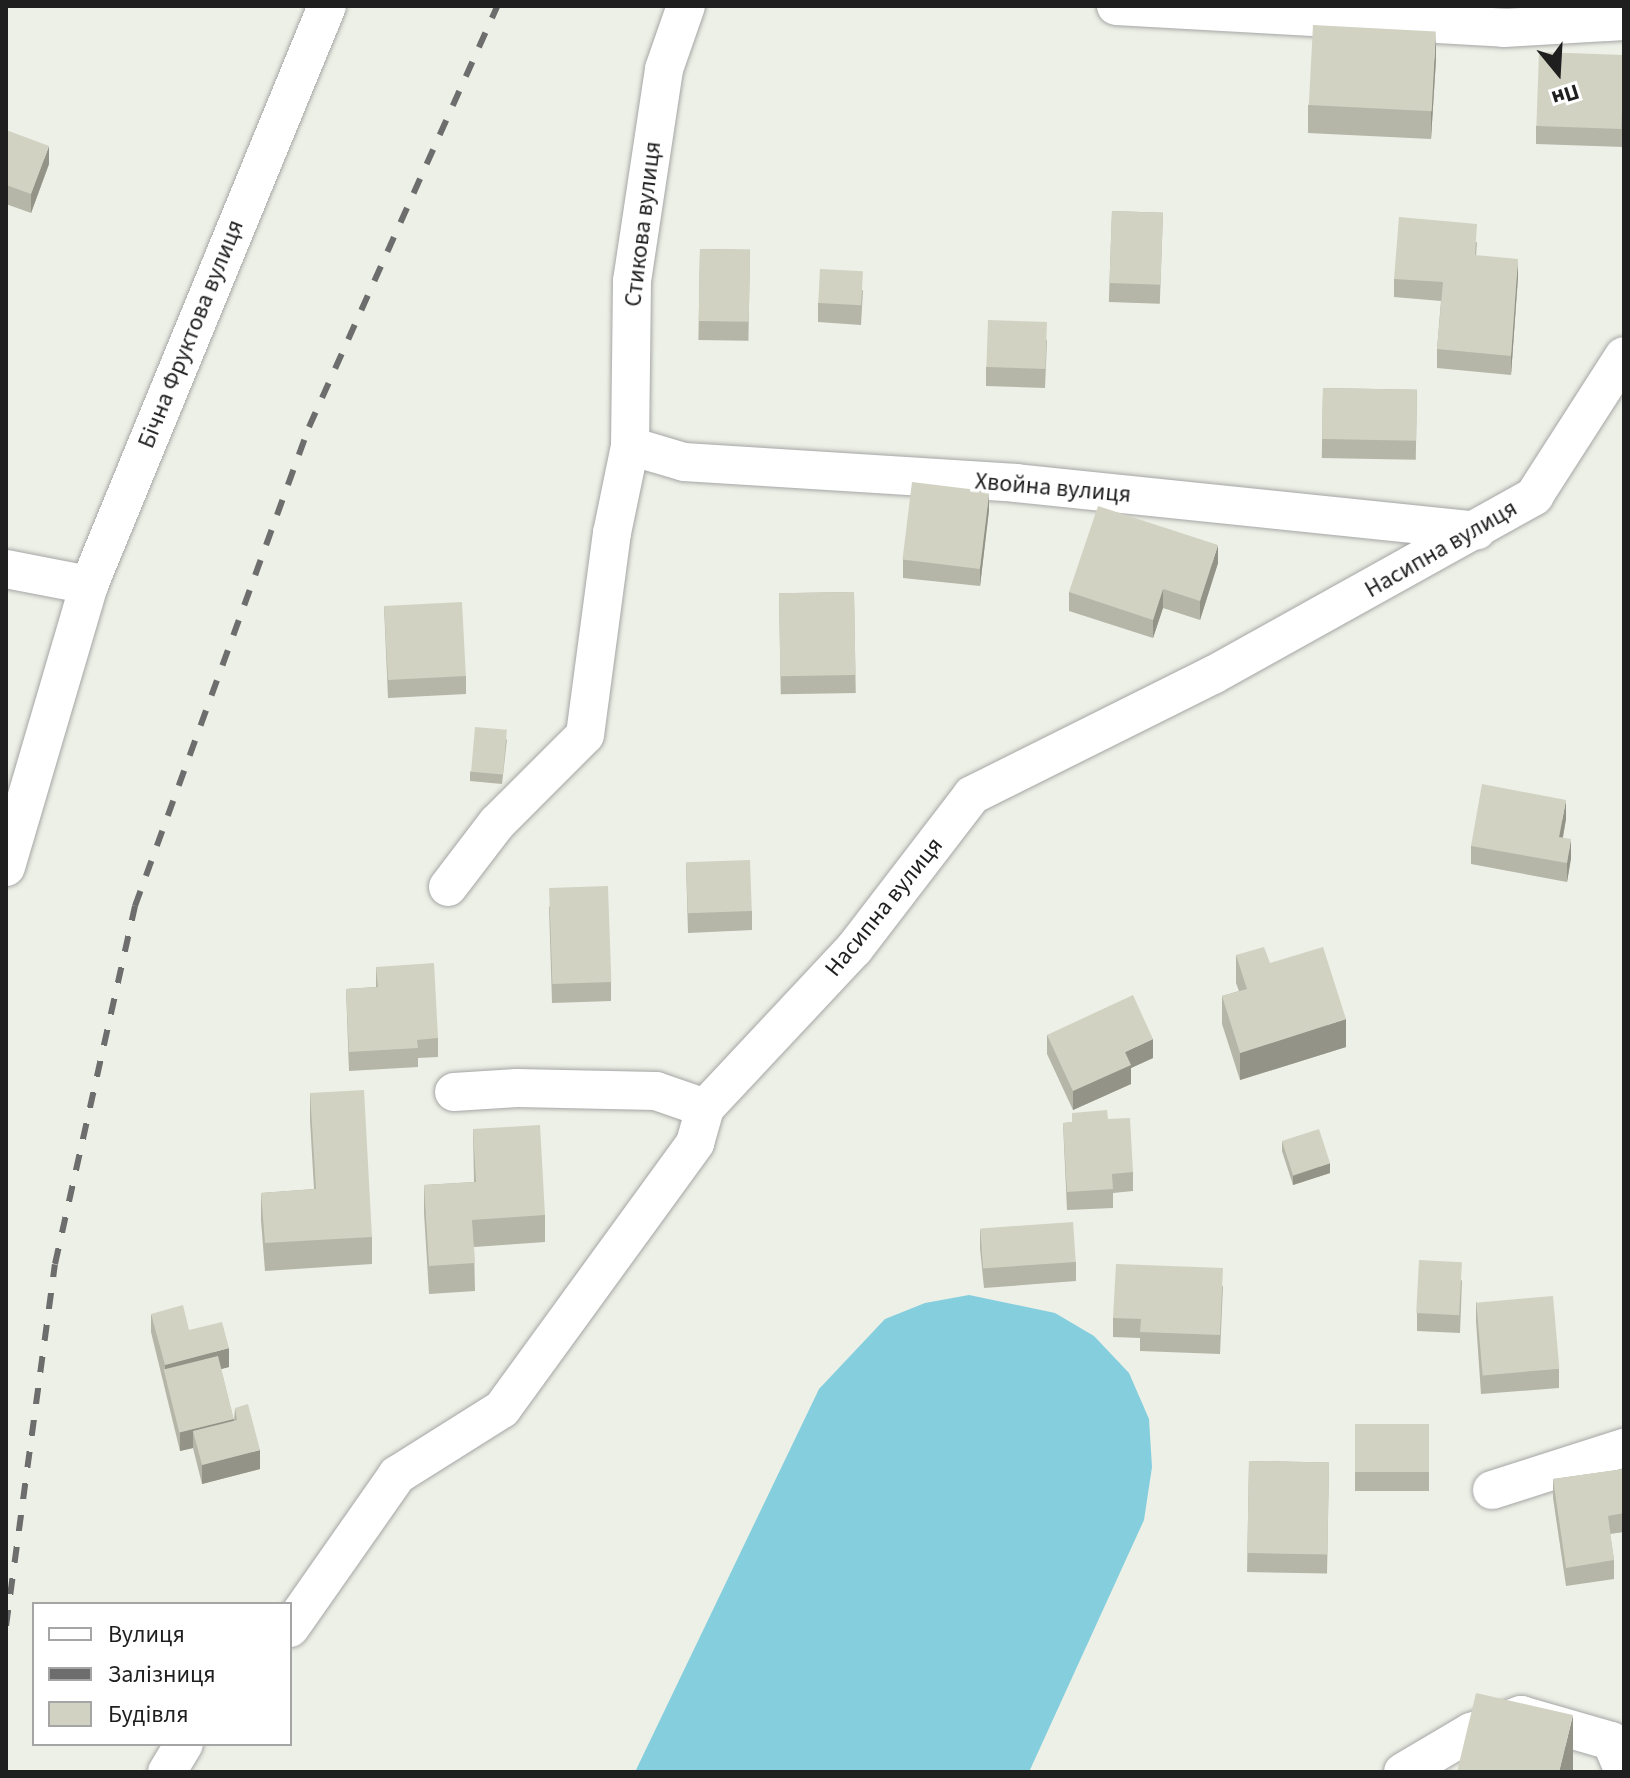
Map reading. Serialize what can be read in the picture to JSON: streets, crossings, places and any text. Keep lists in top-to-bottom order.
{
  "streets": {
    "street": [
      "Стикова вулиця",
      "Бічна Фруктова вулиця",
      "Хвойна вулиця",
      "Насипна вулиця"
    ]
  },
  "crossings": [
    ["Стикова вулиця", "Хвойна вулиця"],
    ["Хвойна вулиця", "Насипна вулиця"]
  ],
  "legend": ["Вулиця", "Залізниця", "Будівля"],
  "north": "bottom"
}
